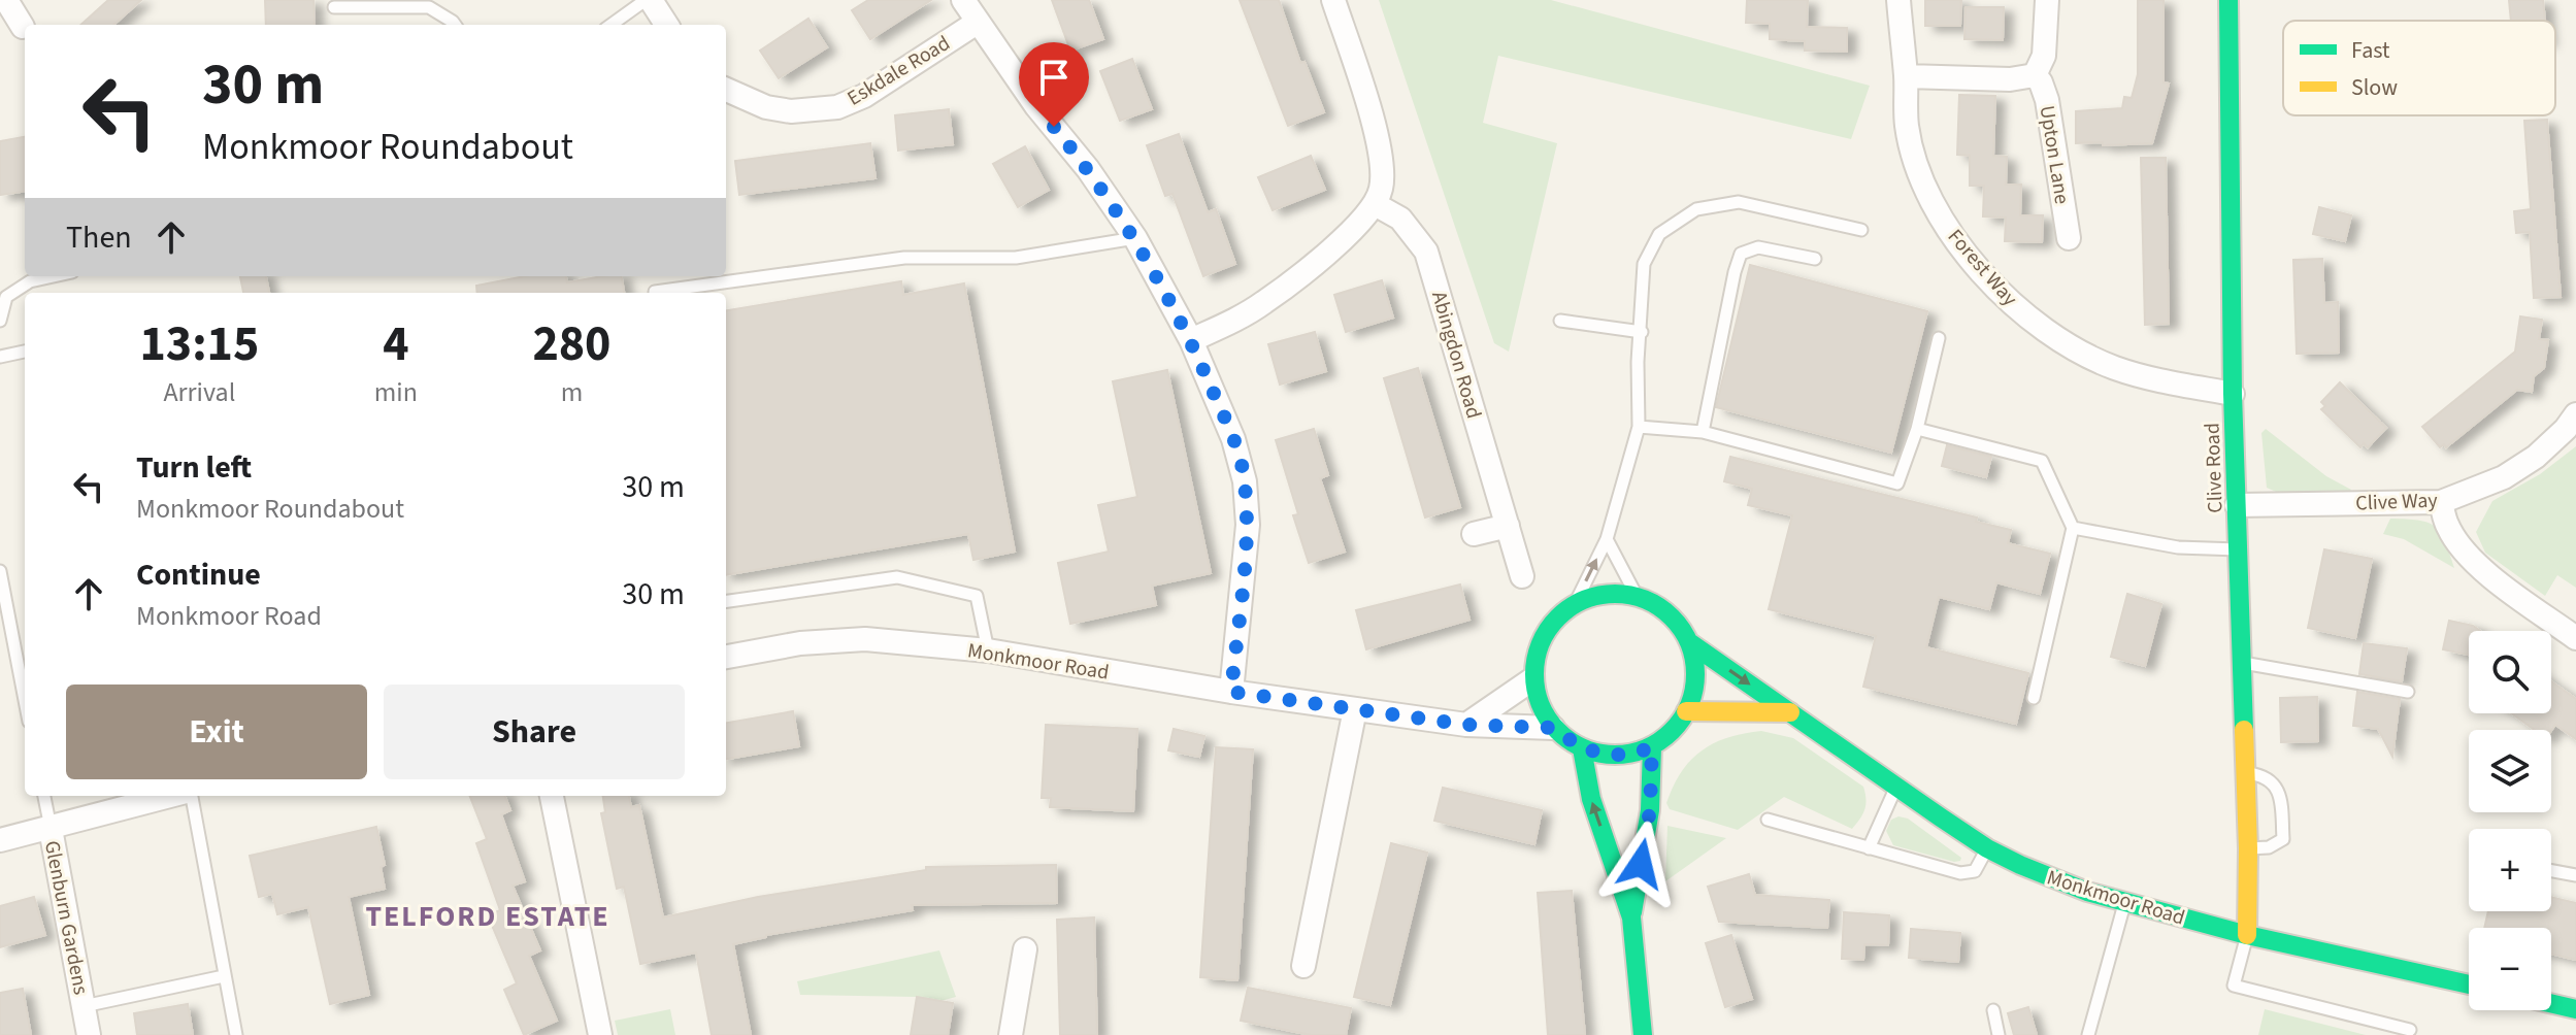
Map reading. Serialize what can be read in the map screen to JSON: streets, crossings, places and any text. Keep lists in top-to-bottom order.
{
  "streets": {
    "street": [
      "Eskdale Road",
      "Upton Lane",
      "Forest Way",
      "Abingdon Road",
      "Clive Road",
      "Clive Way",
      "Monkmoor Road",
      "Glenburn Gardens"
    ]
  },
  "crossings": [
    ["Forest Way", "Clive Road"],
    ["Clive Road", "Clive Way"],
    ["Clive Road", "Monkmoor Road"]
  ],
  "districts": ["TELFORD ESTATE"],
  "legend": ["Fast", "Slow"],
  "page": {
    "turn": ["30 m", "Monkmoor Roundabout"],
    "then": "Then",
    "eta": [
      "13:15",
      "Arrival",
      "4",
      "min",
      "280",
      "m"
    ],
    "list": [
      {
        "name": "Turn left",
        "note": "Monkmoor Roundabout",
        "value": "30 m"
      },
      {
        "name": "Continue",
        "note": "Monkmoor Road",
        "value": "30 m"
      }
    ],
    "map_buttons": ["+", "−"],
    "buttons": ["Exit", "Share"]
  }
}
